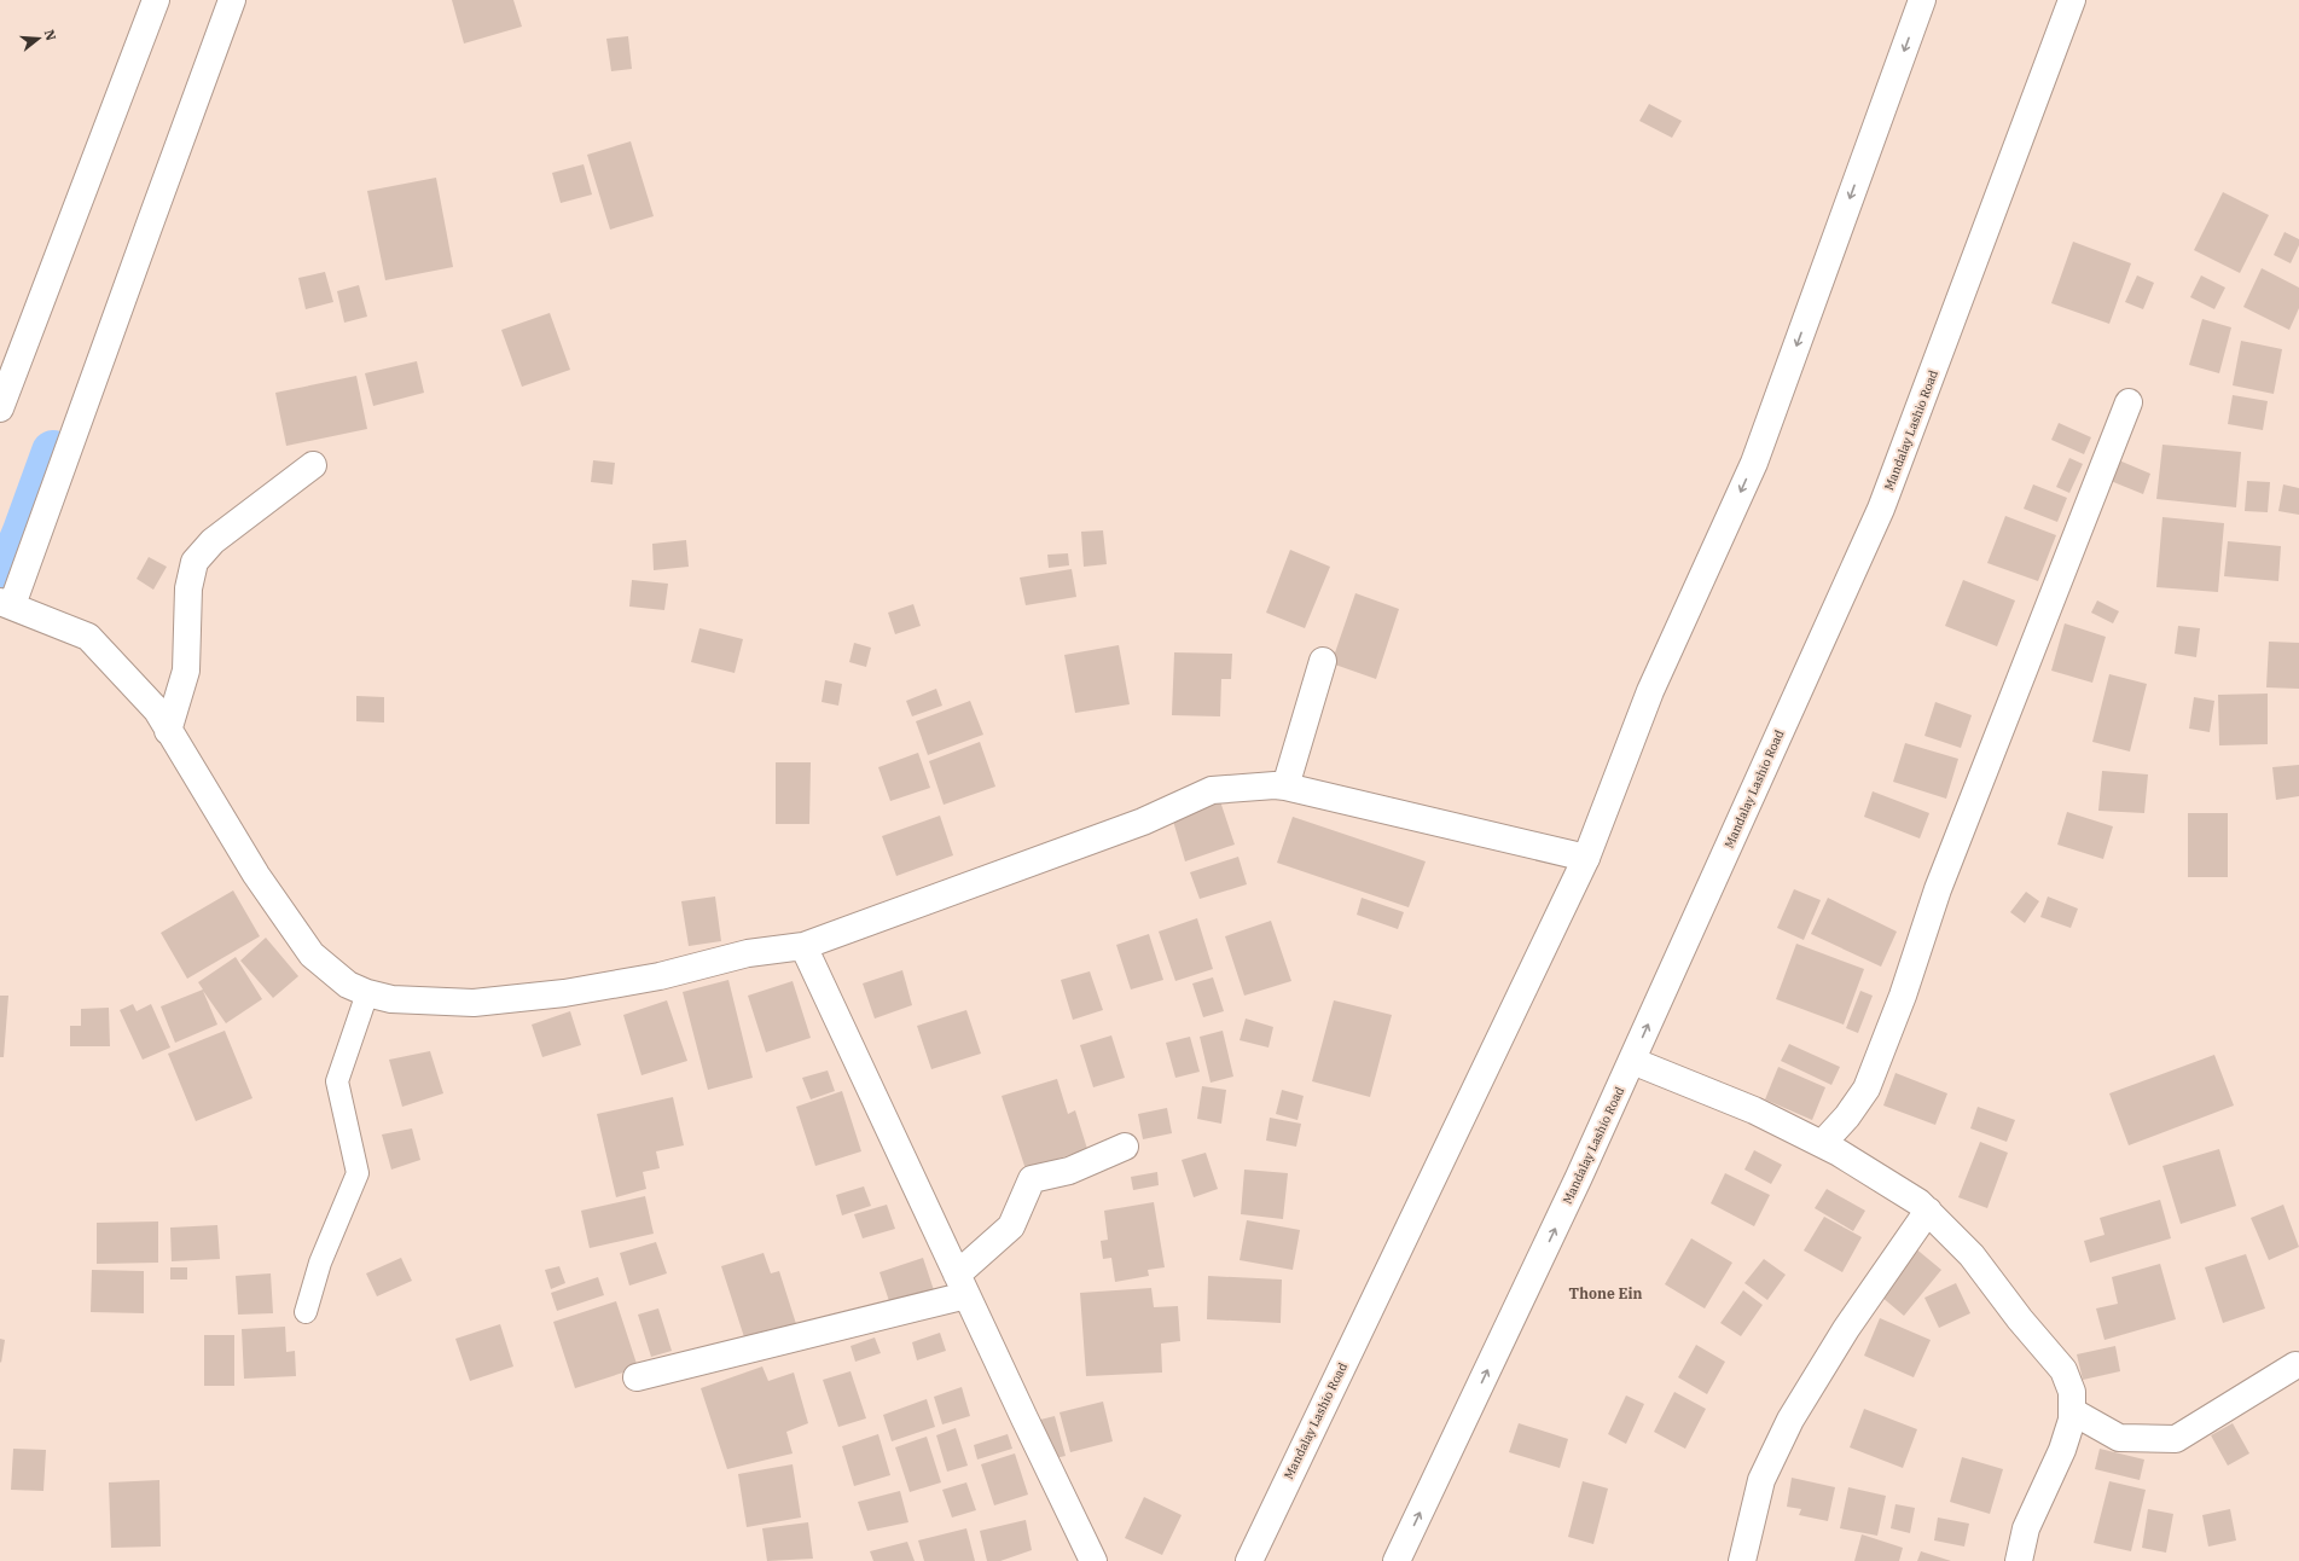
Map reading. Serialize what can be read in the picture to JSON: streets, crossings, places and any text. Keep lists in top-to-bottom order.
{
  "streets": {
    "main road": ["Mandalay Lashio Road"]
  },
  "districts": ["Thone Ein"],
  "north": "right"
}
